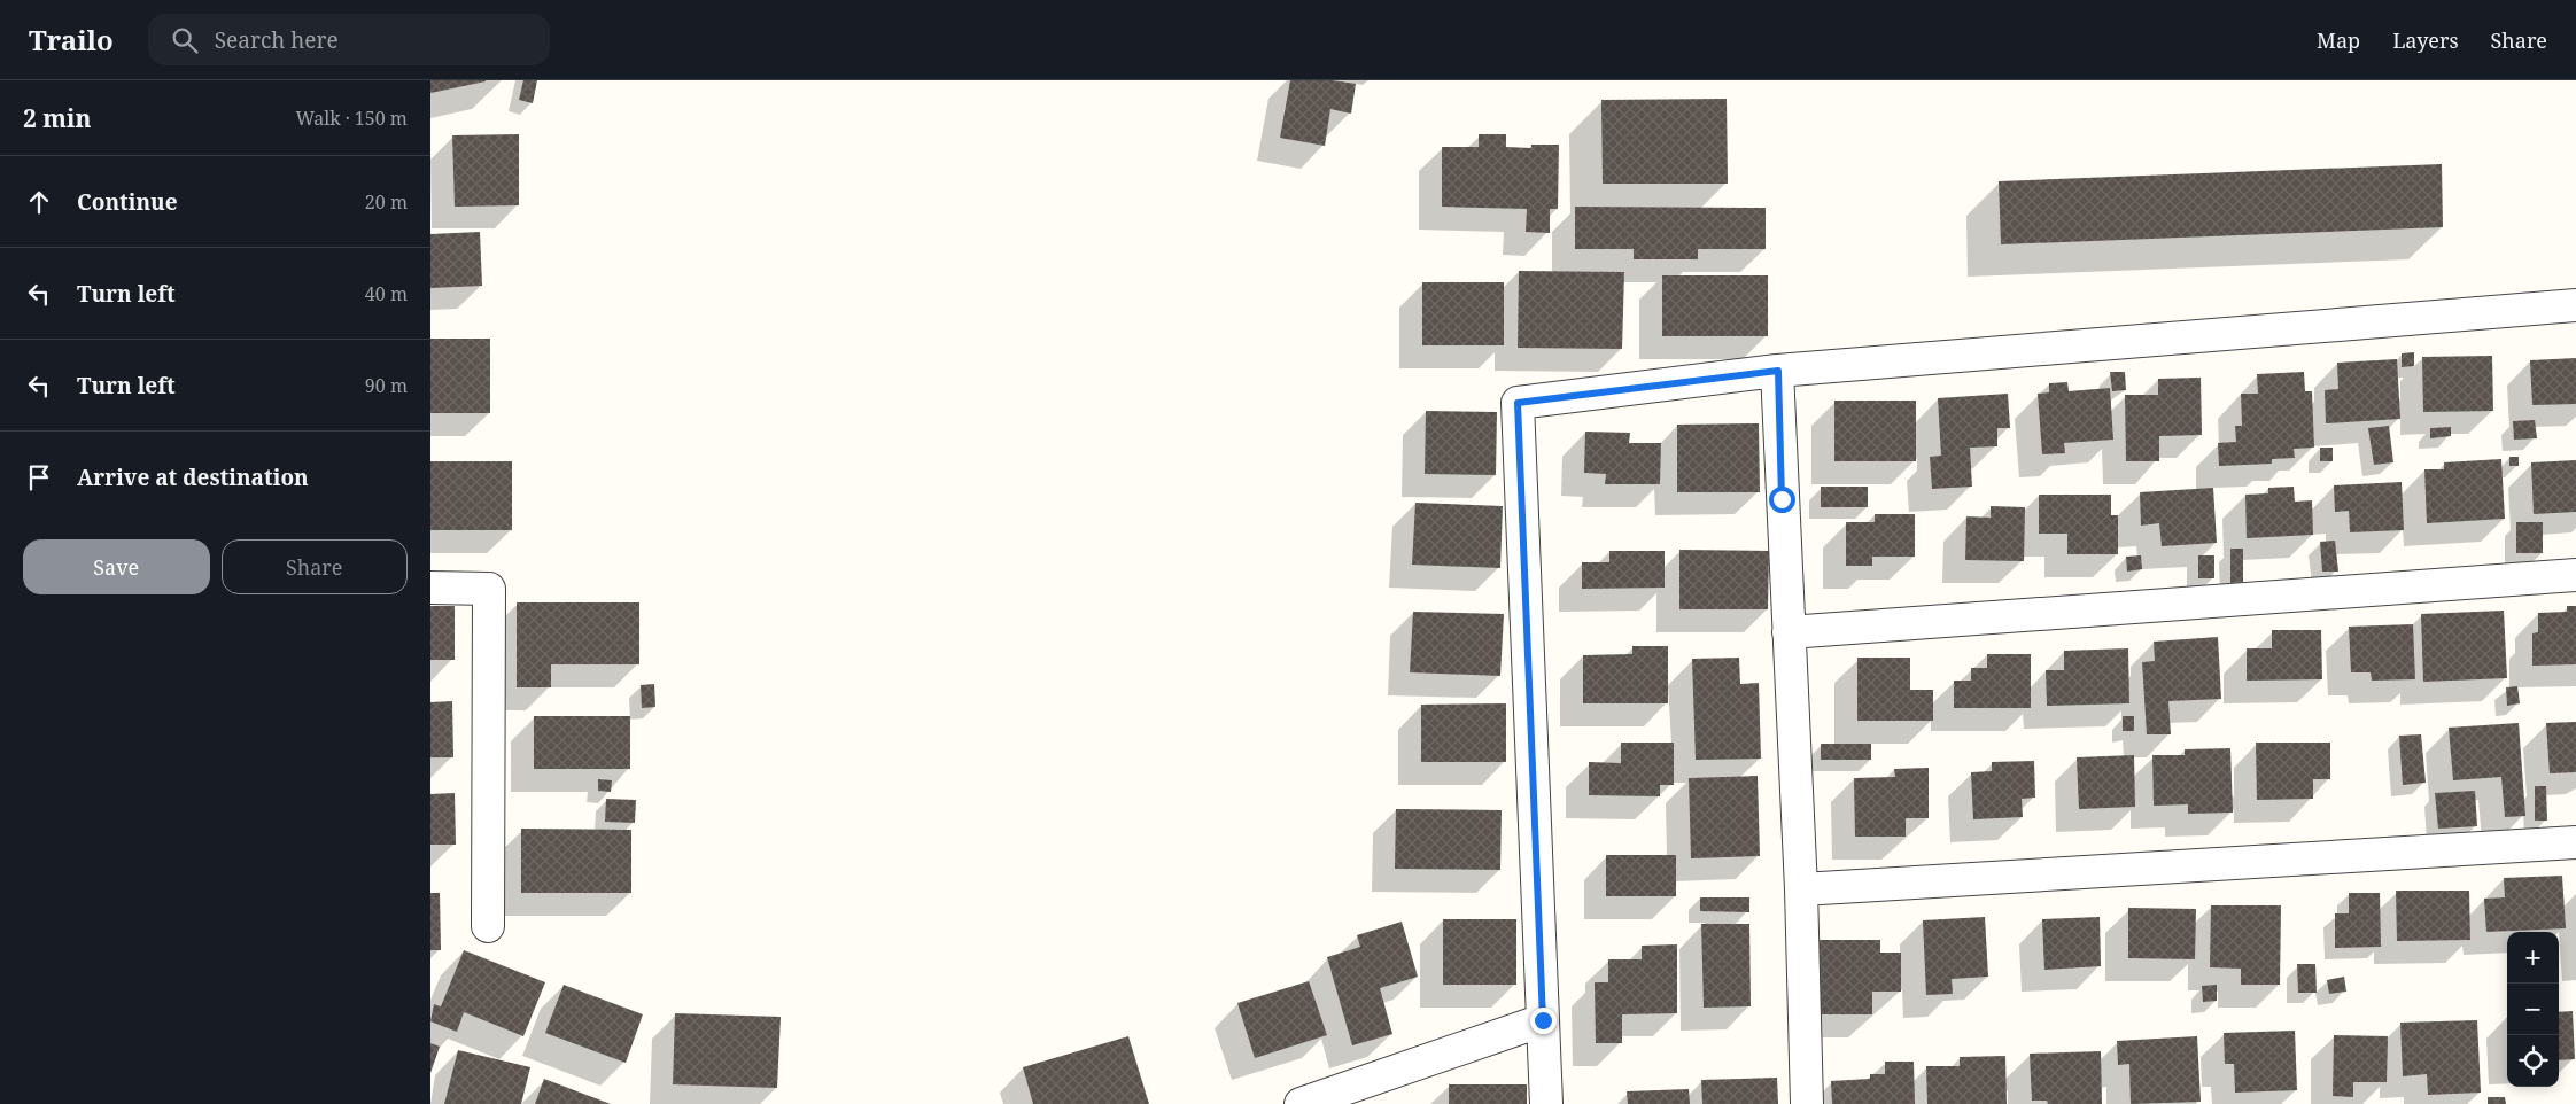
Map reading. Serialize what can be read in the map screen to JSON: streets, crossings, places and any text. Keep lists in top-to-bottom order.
{
  "page": {
    "header": "Trailo",
    "search": "Search here",
    "nav": ["Map", "Layers", "Share"],
    "heading": ["2 min", "Walk · 150 m"],
    "list": [
      ["Continue", "20 m"],
      ["Turn left", "40 m"],
      ["Turn left", "90 m"],
      "Arrive at destination"
    ],
    "buttons": ["Save", "Share"],
    "map_buttons": ["+", "−"]
  }
}
